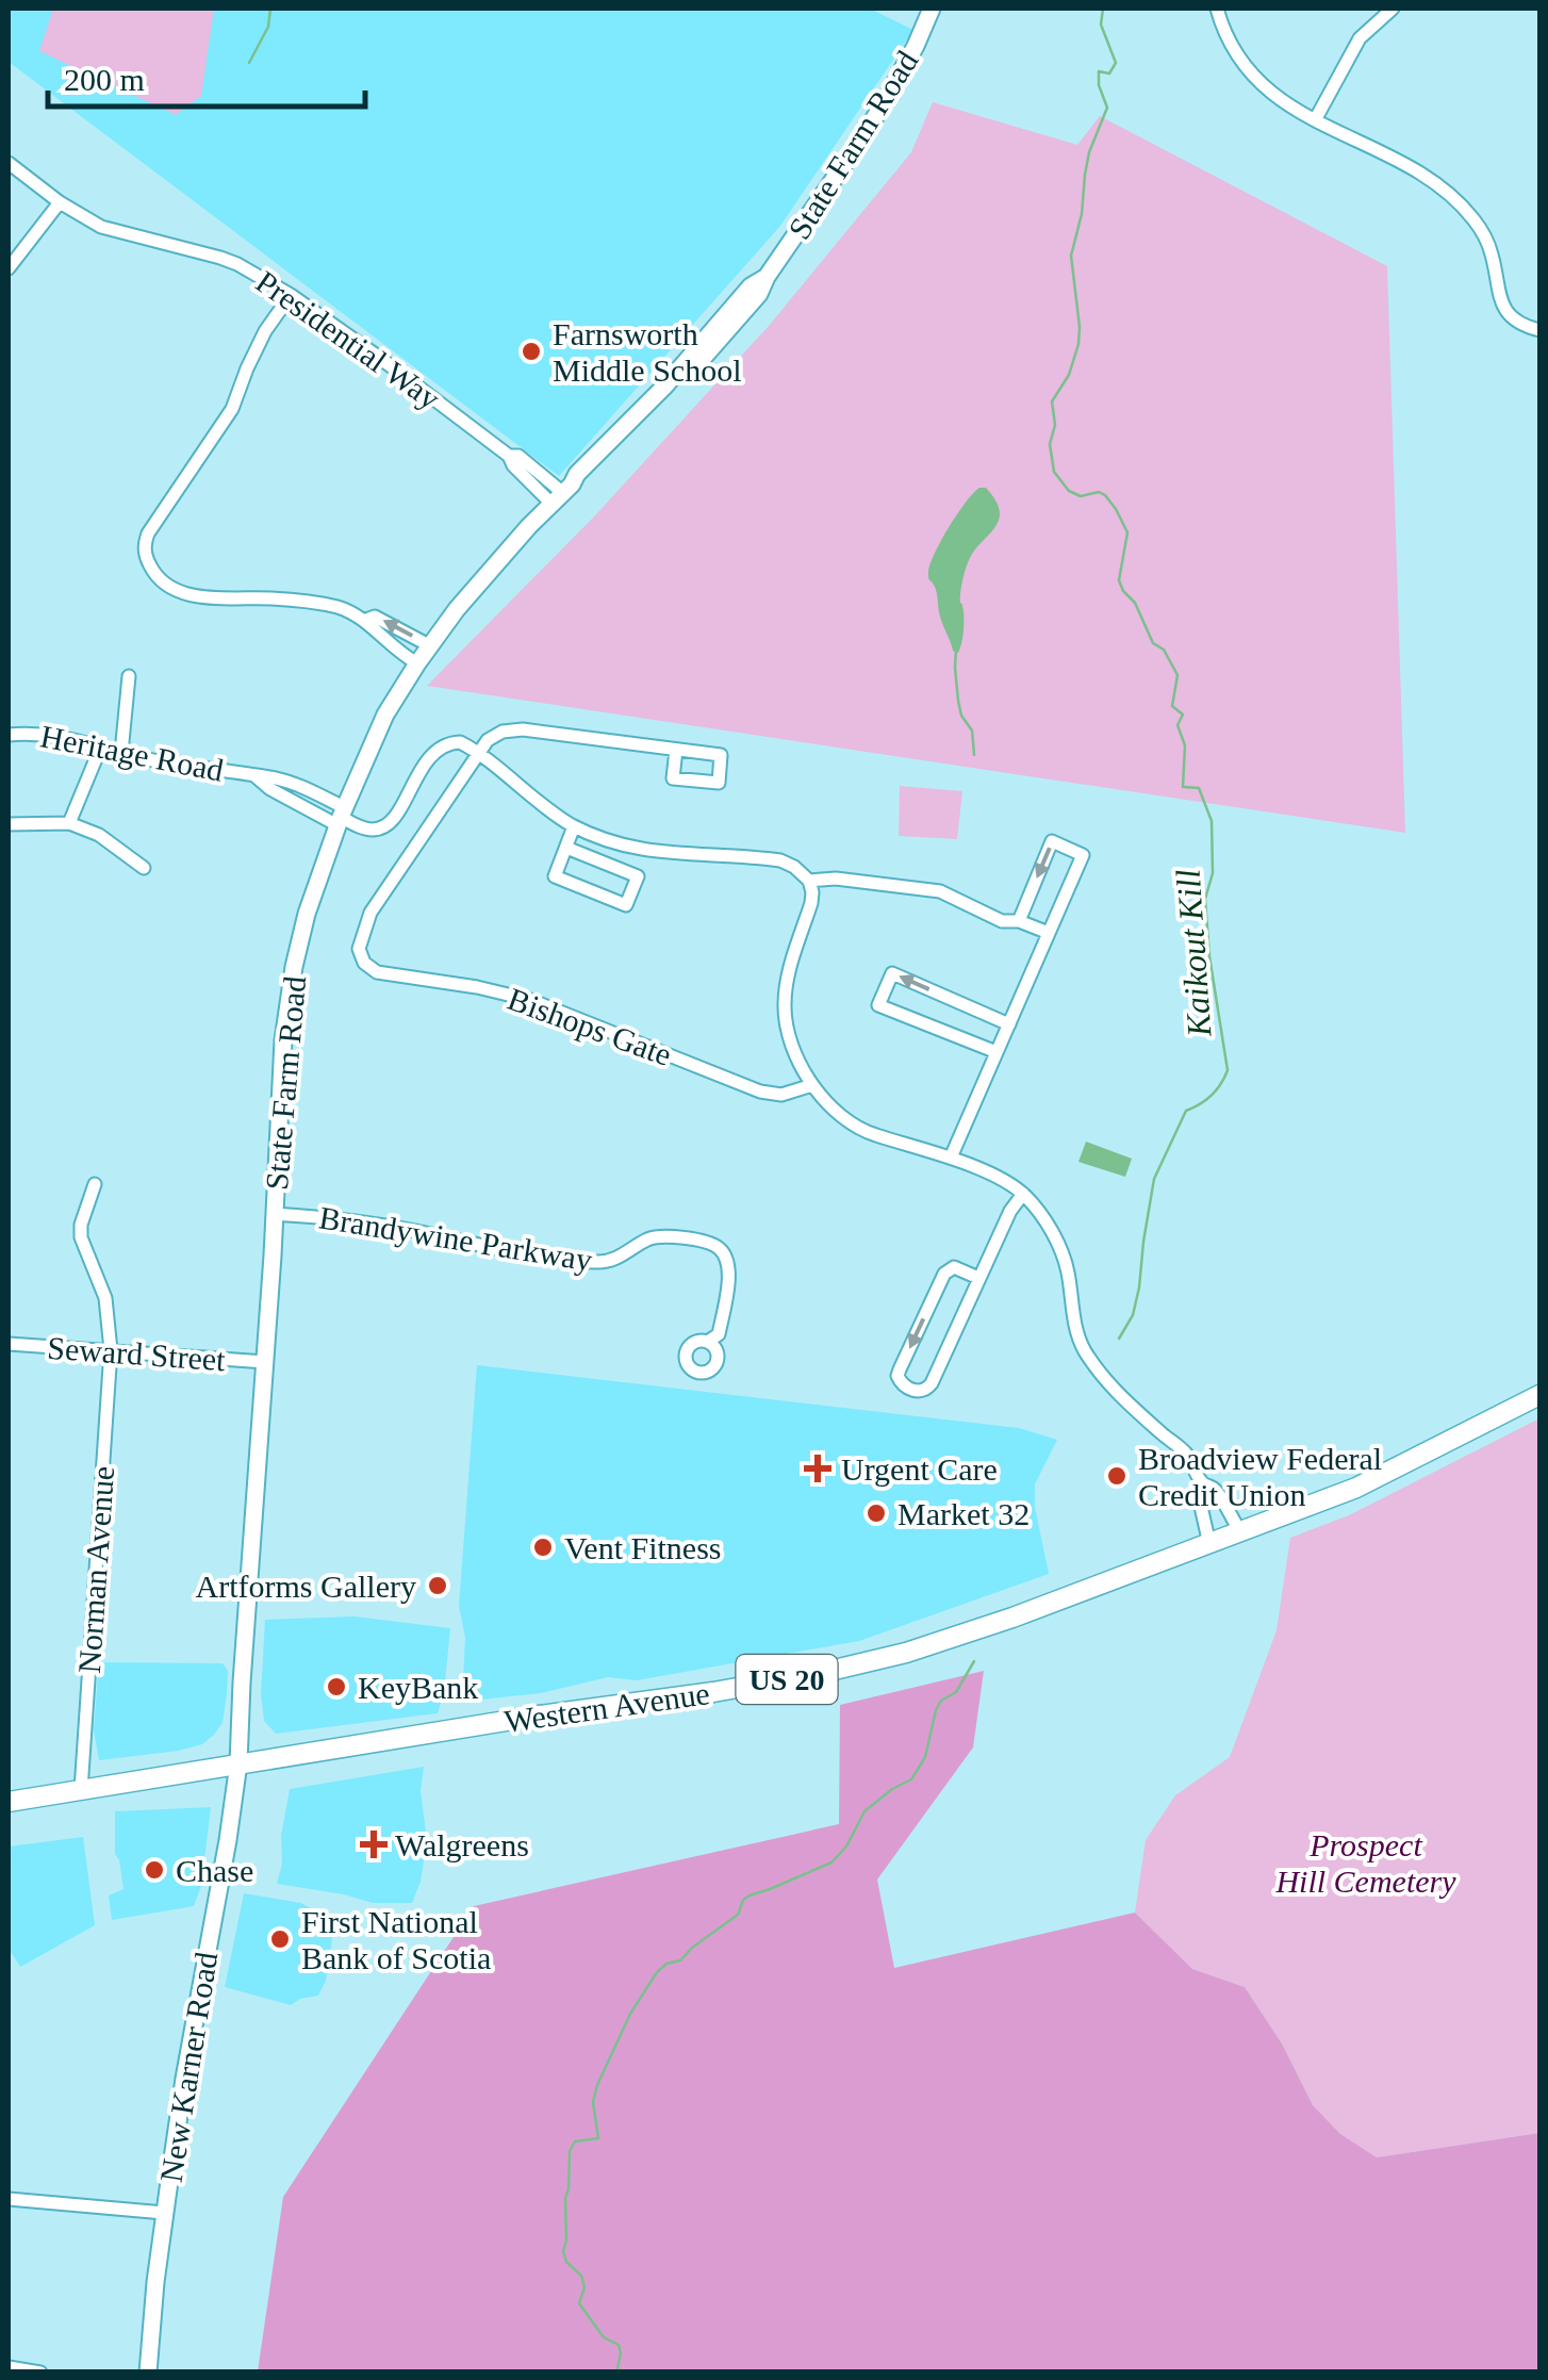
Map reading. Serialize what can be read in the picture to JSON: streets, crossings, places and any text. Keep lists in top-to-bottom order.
{
  "streets": {
    "main road": [
      "State Farm Road",
      "US 20",
      "Western Avenue",
      "New Karner Road"
    ],
    "street": [
      "Presidential Way",
      "Heritage Road",
      "Bishops Gate",
      "Brandywine Parkway",
      "Seward Street",
      "Norman Avenue"
    ]
  },
  "crossings": [
    ["State Farm Road", "Presidential Way"],
    ["State Farm Road", "Heritage Road"],
    ["State Farm Road", "Brandywine Parkway"],
    ["State Farm Road", "Seward Street"],
    ["State Farm Road", "Western Avenue"],
    ["State Farm Road", "New Karner Road"],
    ["Seward Street", "Norman Avenue"],
    ["Norman Avenue", "Western Avenue"],
    ["Western Avenue", "New Karner Road"]
  ],
  "water": ["Kaikout Kill"],
  "parks": ["Prospect Hill Cemetery"],
  "places": {
    "other": [
      "Farnsworth Middle School",
      "Broadview Federal Credit Union",
      "Market 32",
      "Vent Fitness",
      "Artforms Gallery",
      "KeyBank",
      "Chase",
      "First National Bank of Scotia"
    ],
    "health": ["Urgent Care", "Walgreens"]
  },
  "scale_bar": "200 m"
}
